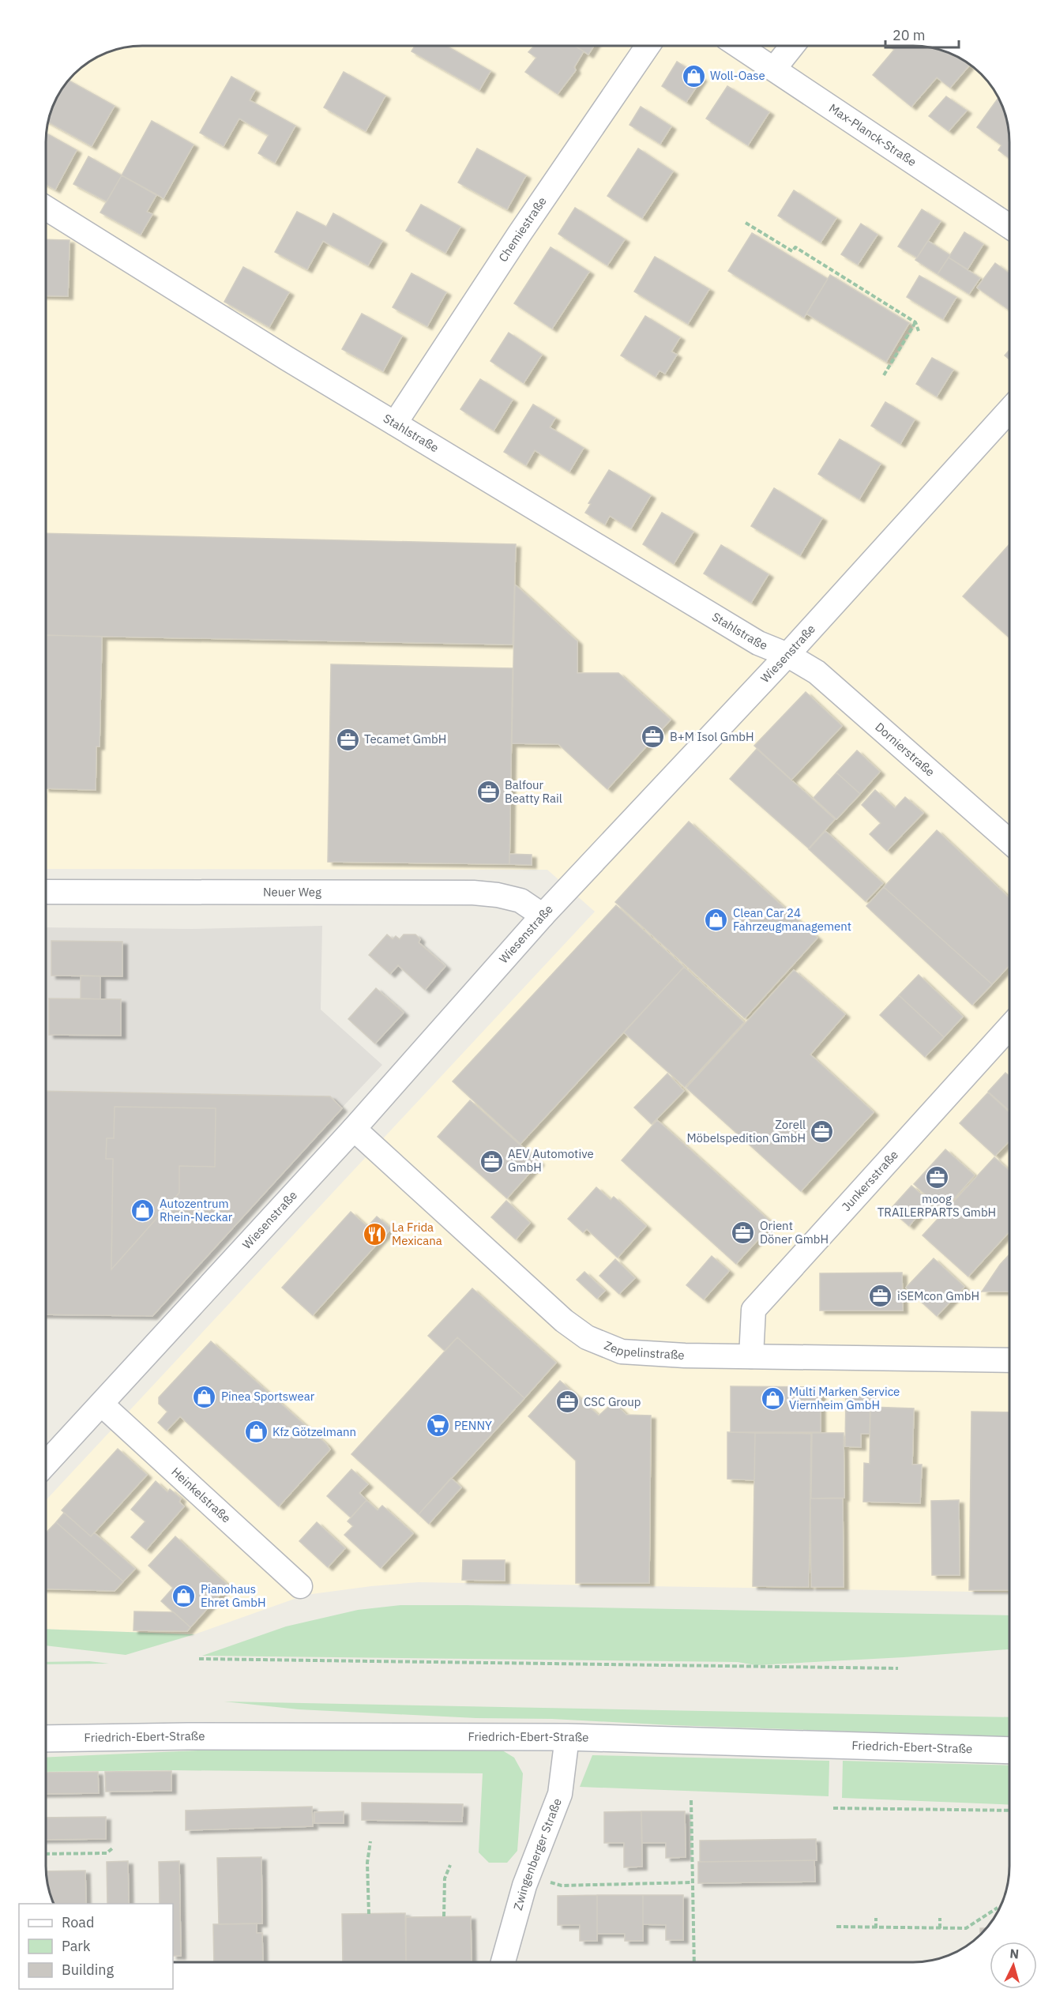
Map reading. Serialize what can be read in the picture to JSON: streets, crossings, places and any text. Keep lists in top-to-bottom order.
{
  "streets": {
    "street": [
      "Max-Planck-Straße",
      "Chemiestraße",
      "Stahlstraße",
      "Wiesenstraße",
      "Dornierstraße",
      "Neuer Weg",
      "Junkersstraße",
      "Zeppelinstraße",
      "Heinkelstraße",
      "Friedrich-Ebert-Straße",
      "Zwingenberger Straße"
    ]
  },
  "crossings": [
    ["Chemiestraße", "Stahlstraße"],
    ["Stahlstraße", "Wiesenstraße"],
    ["Stahlstraße", "Dornierstraße"],
    ["Wiesenstraße", "Dornierstraße"],
    ["Wiesenstraße", "Neuer Weg"],
    ["Wiesenstraße", "Zeppelinstraße"],
    ["Wiesenstraße", "Heinkelstraße"],
    ["Junkersstraße", "Zeppelinstraße"],
    ["Friedrich-Ebert-Straße", "Zwingenberger Straße"]
  ],
  "places": {
    "shop": [
      "Woll-Oase",
      "Clean Car 24 Fahrzeugmanagement",
      "Autozentrum Rhein-Neckar",
      "Pinea Sportswear",
      "Multi Marken Service Viernheim GmbH",
      "Kfz Götzelmann",
      "Pianohaus Ehret GmbH"
    ],
    "office": [
      "B+M Isol GmbH",
      "Tecamet GmbH",
      "Balfour Beatty Rail",
      "Zorell Möbelspedition GmbH",
      "AEV Automotive GmbH",
      "moog TRAILERPARTS GmbH",
      "Orient Döner GmbH",
      "iSEMcon GmbH",
      "CSC Group"
    ],
    "restaurant": ["La Frida Mexicana"],
    "supermarket": ["PENNY"]
  },
  "legend": ["Road", "Park", "Building"],
  "scale_bar": "20 m",
  "north": "top"
}
